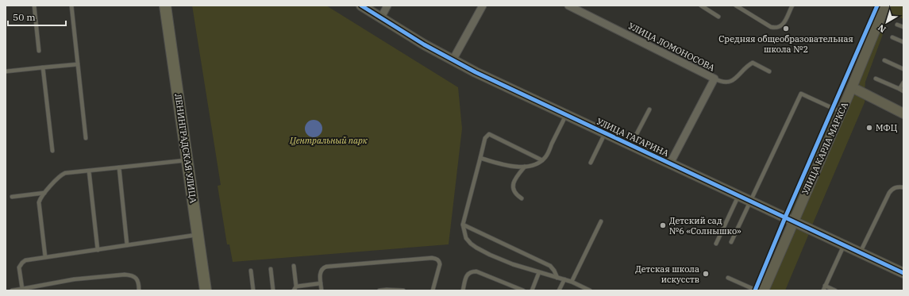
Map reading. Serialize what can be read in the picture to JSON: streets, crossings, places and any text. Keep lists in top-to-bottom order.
{
  "streets": {
    "main road": ["ЛЕНИНГРАДСКАЯ УЛИЦА"],
    "street": ["УЛИЦА ЛОМОНОСОВА", "УЛИЦА ГАГАРИНА", "УЛИЦА КАРЛА МАРКСА"]
  },
  "crossings": [
    ["УЛИЦА ЛОМОНОСОВА", "УЛИЦА ГАГАРИНА"],
    ["УЛИЦА ГАГАРИНА", "УЛИЦА КАРЛА МАРКСА"]
  ],
  "parks": ["Центральный парк"],
  "places": [
    "Средняя общеобразовательная школа №2",
    "МФЦ",
    "Детский сад №6 «Солнышко»",
    "Детская школа искусств"
  ],
  "scale_bar": "50 m",
  "north": "bottom left"
}
